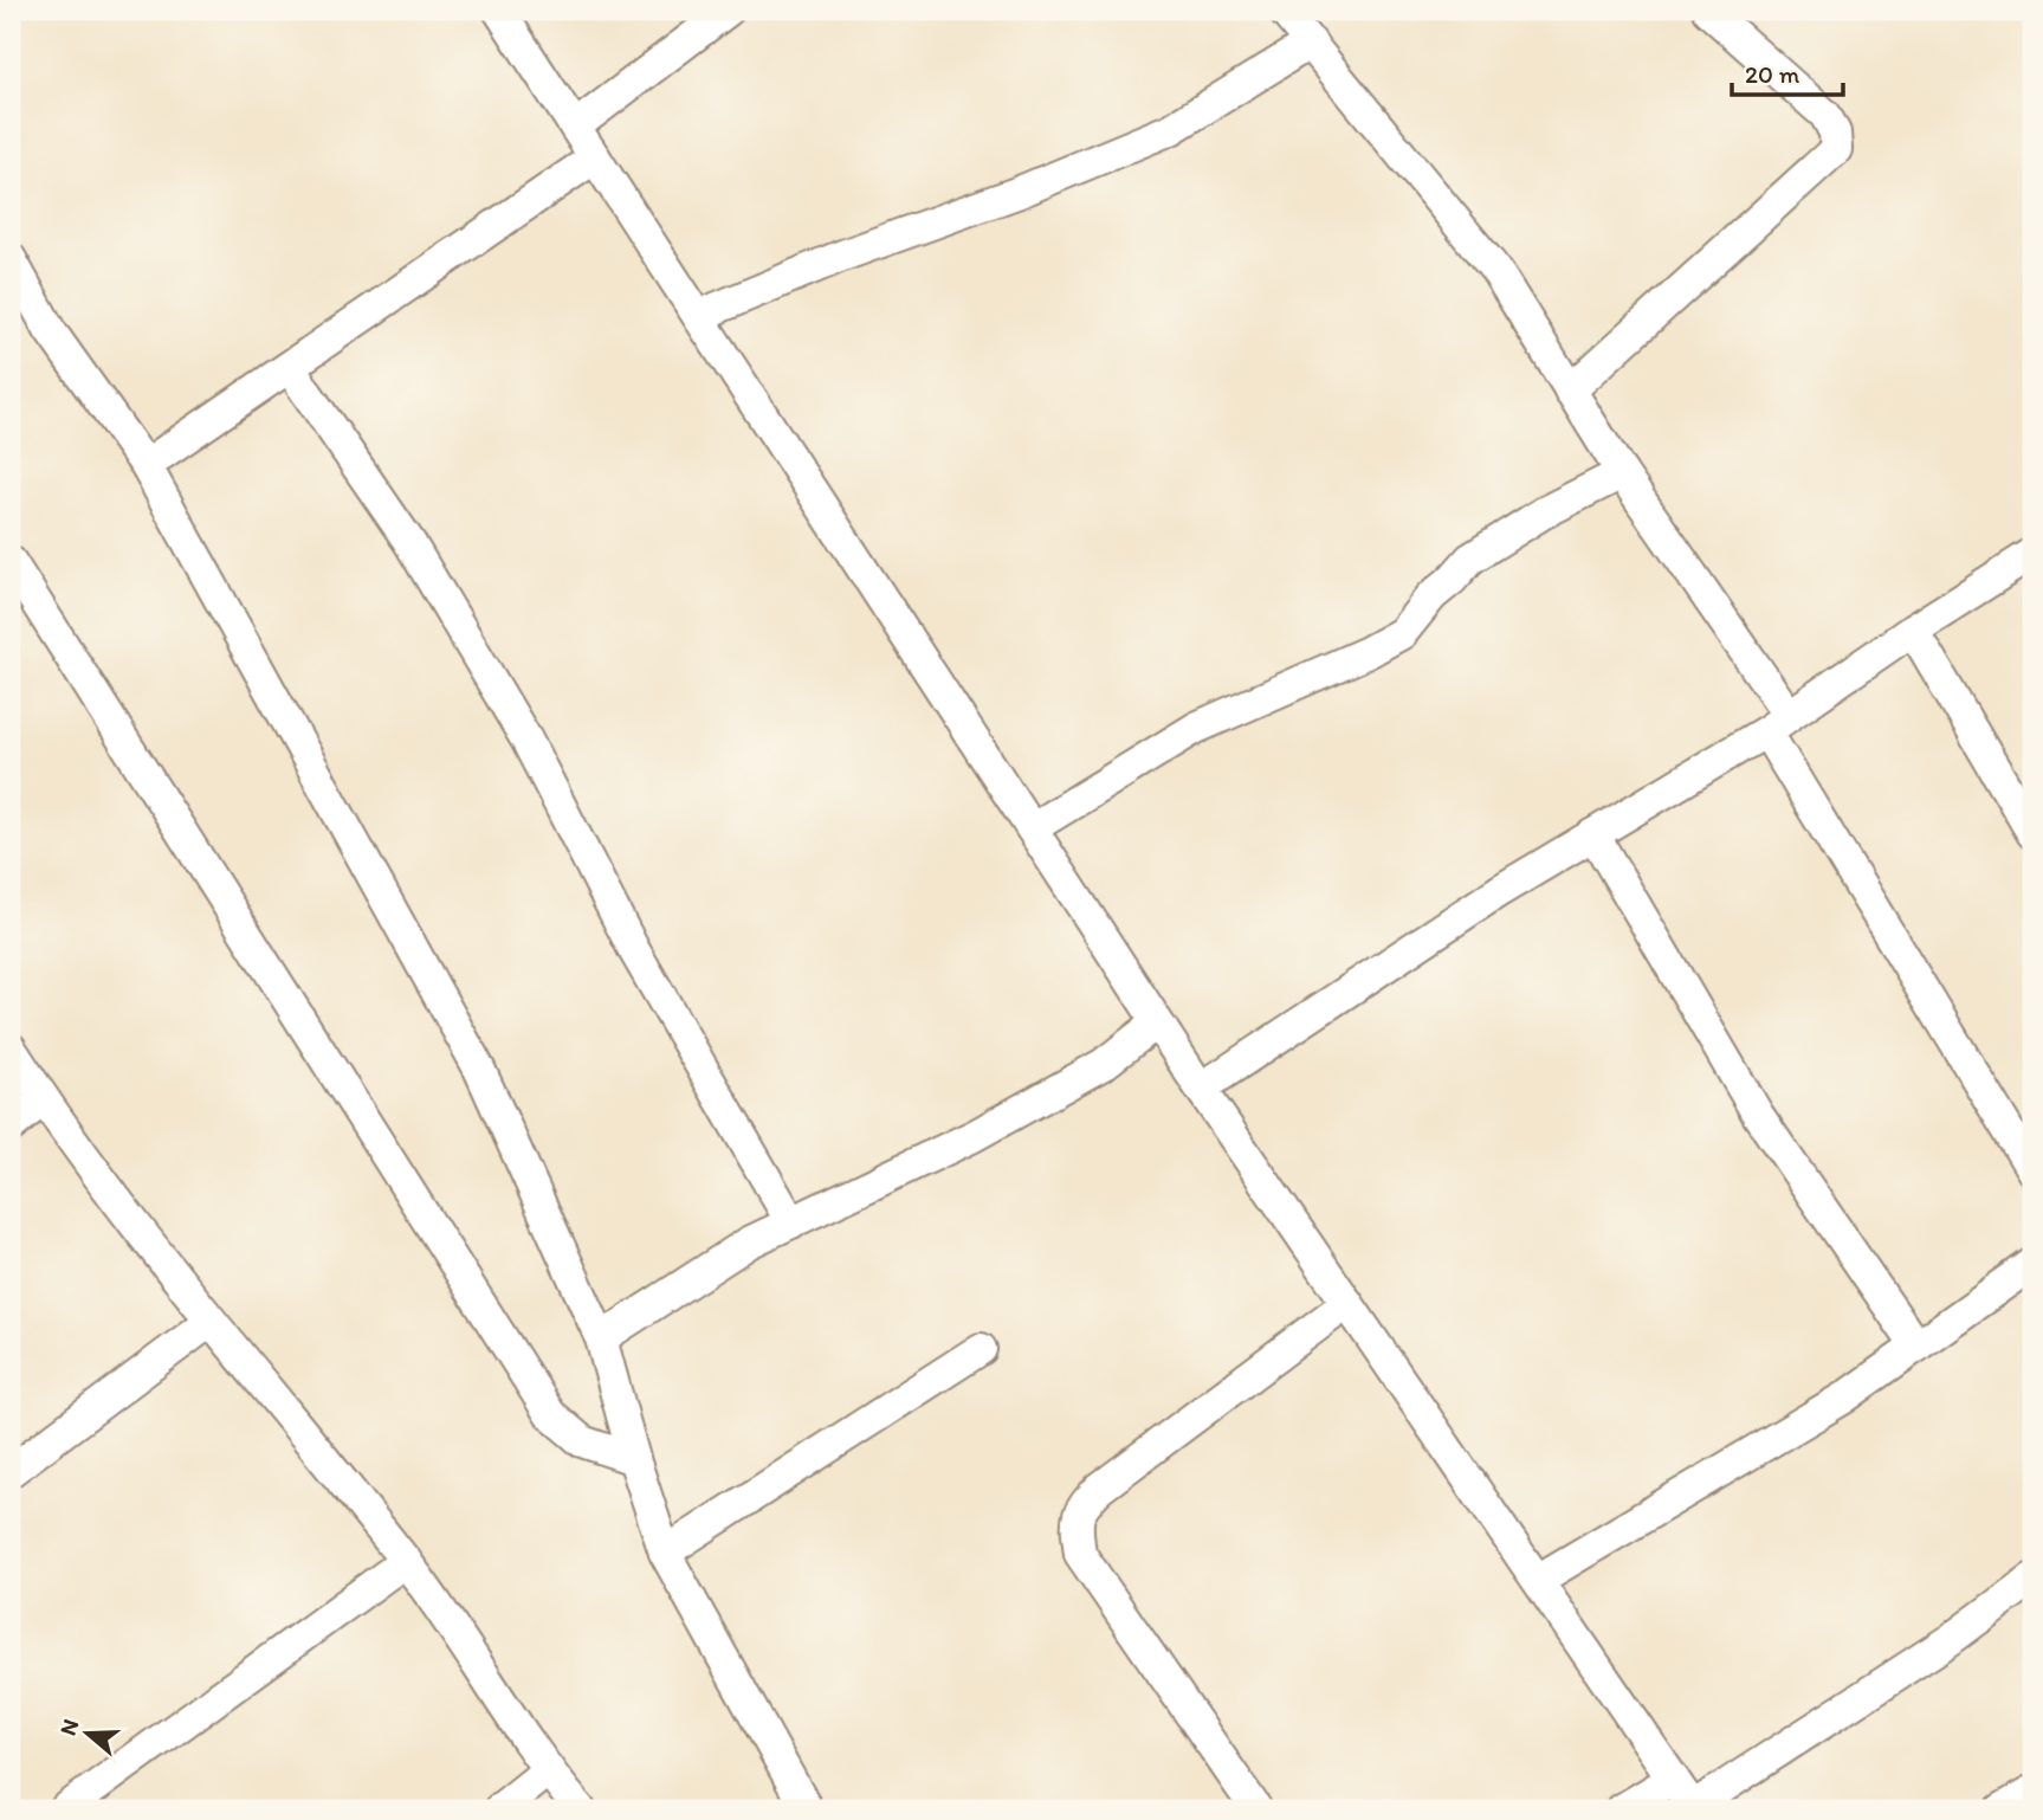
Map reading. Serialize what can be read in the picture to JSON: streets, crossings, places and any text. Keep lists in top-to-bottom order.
{
  "scale_bar": "20 m",
  "north": "left"
}
